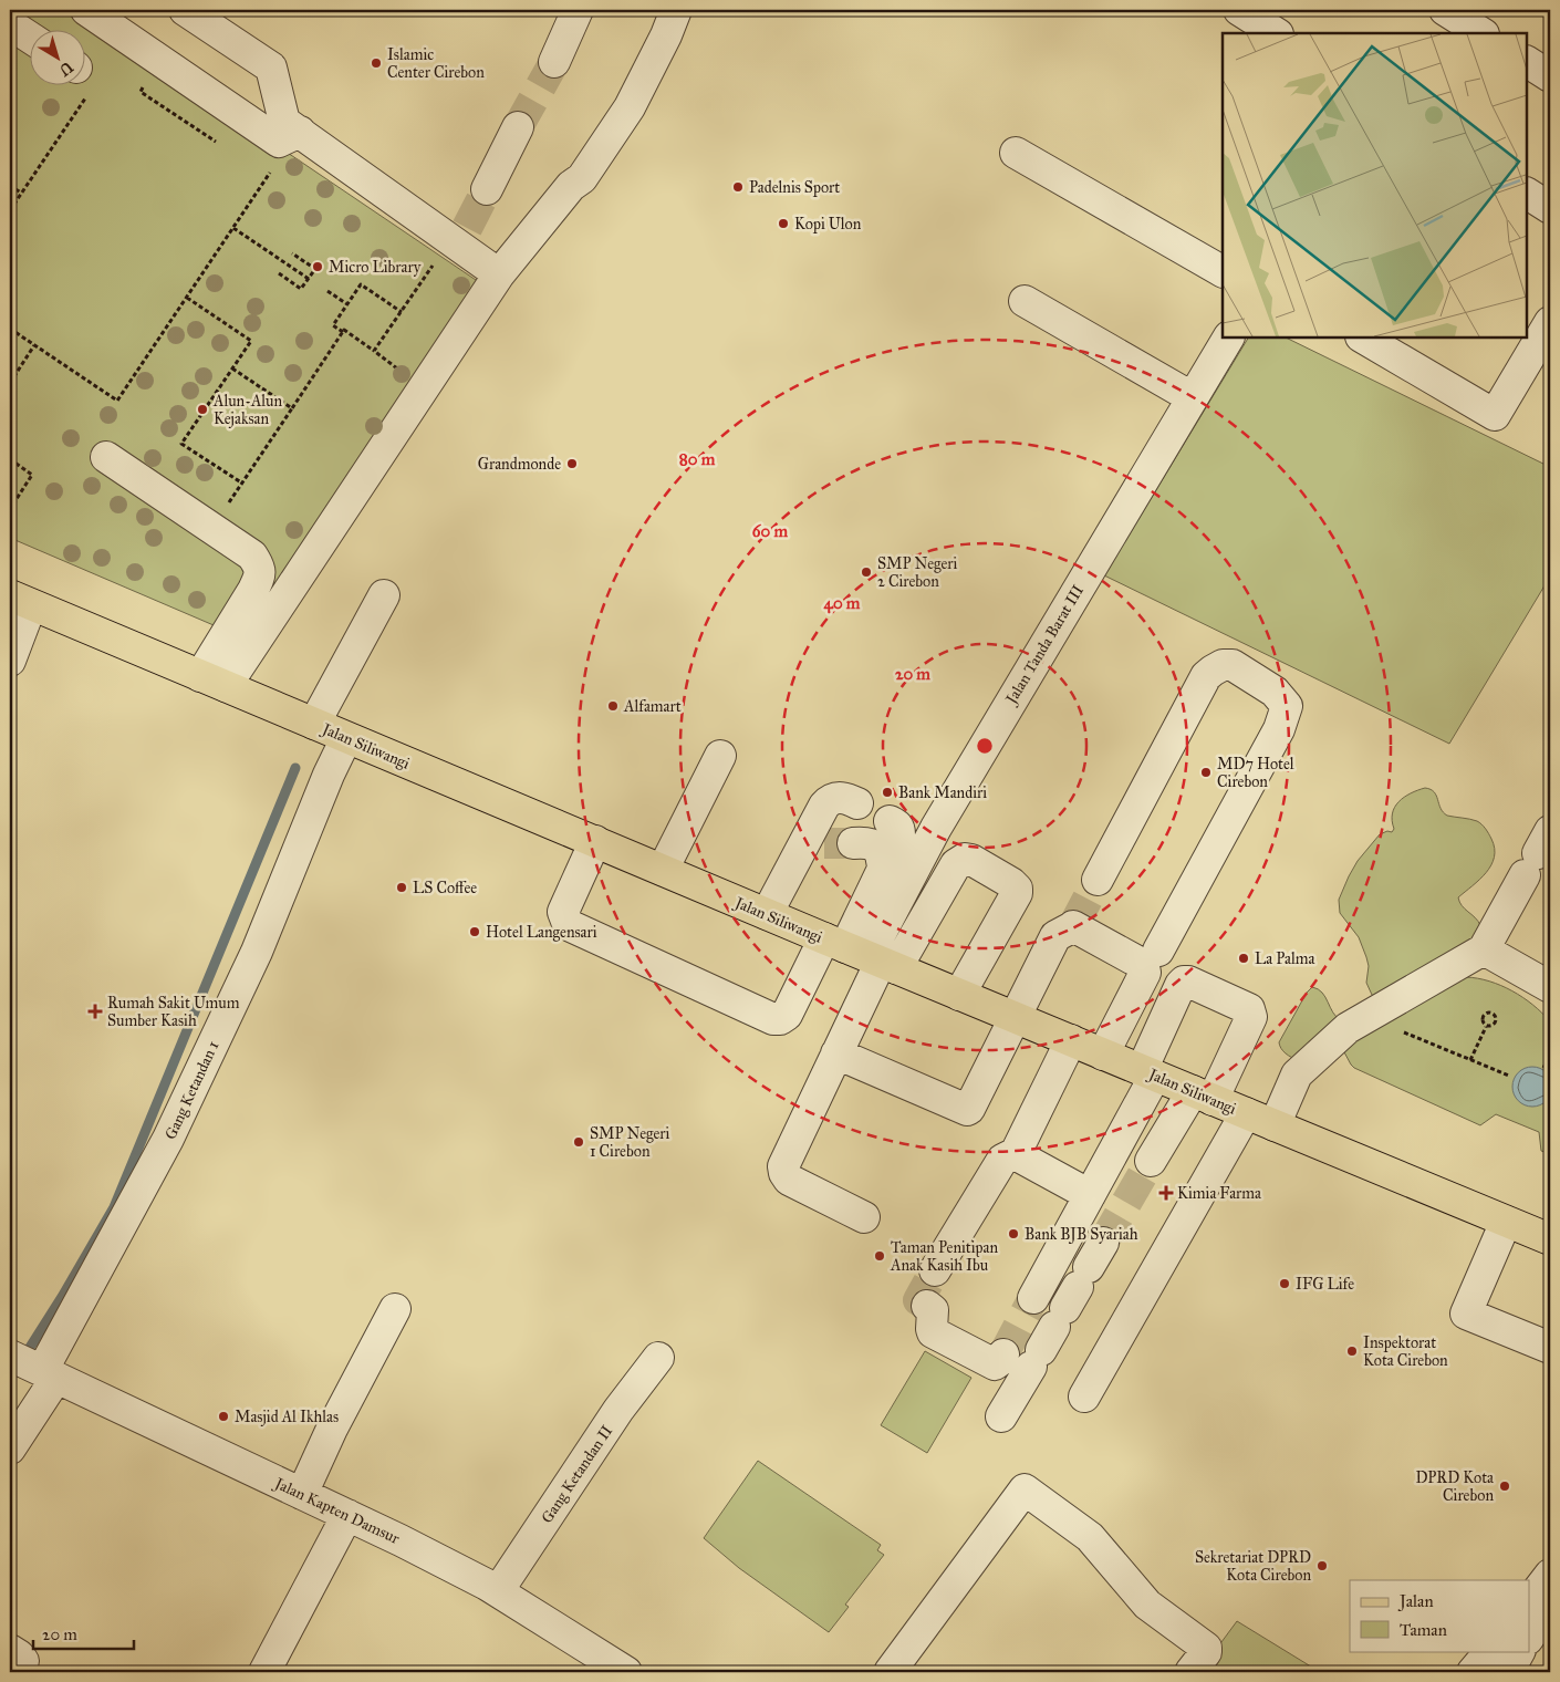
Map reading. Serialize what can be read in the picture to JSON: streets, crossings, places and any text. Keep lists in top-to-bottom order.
{
  "streets": {
    "main road": ["Jalan Siliwangi"],
    "street": [
      "Jalan Tanda Barat III",
      "Gang Ketandan 1",
      "Gang Ketandan II",
      "Jalan Kapten Damsur"
    ]
  },
  "crossings": [
    ["Jalan Tanda Barat III", "Jalan Siliwangi"],
    ["Jalan Siliwangi", "Gang Ketandan 1"],
    ["Gang Ketandan 1", "Jalan Kapten Damsur"],
    ["Gang Ketandan II", "Jalan Kapten Damsur"]
  ],
  "places": {
    "other": [
      "Islamic Center Cirebon",
      "Padelnis Sport",
      "Kopi Ulon",
      "Micro Library",
      "Alun-Alun Kejaksan",
      "Grandmonde",
      "SMP Negeri 2 Cirebon",
      "Alfamart",
      "MD7 Hotel Cirebon",
      "Bank Mandiri",
      "LS Coffee",
      "Hotel Langensari",
      "La Palma",
      "SMP Negeri 1 Cirebon",
      "Bank BJB Syariah",
      "Taman Penitipan Anak Kasih Ibu",
      "IFG Life",
      "Inspektorat Kota Cirebon",
      "Masjid Al Ikhlas",
      "DPRD Kota Cirebon",
      "Sekretariat DPRD Kota Cirebon"
    ],
    "health": ["Rumah Sakit Umum Sumber Kasih", "Kimia Farma"]
  },
  "legend": ["Jalan", "Taman"],
  "scale_bar": "20 m",
  "north": "bottom right",
  "rings": [
    "80 m",
    "60 m",
    "40 m",
    "20 m"
  ]
}
